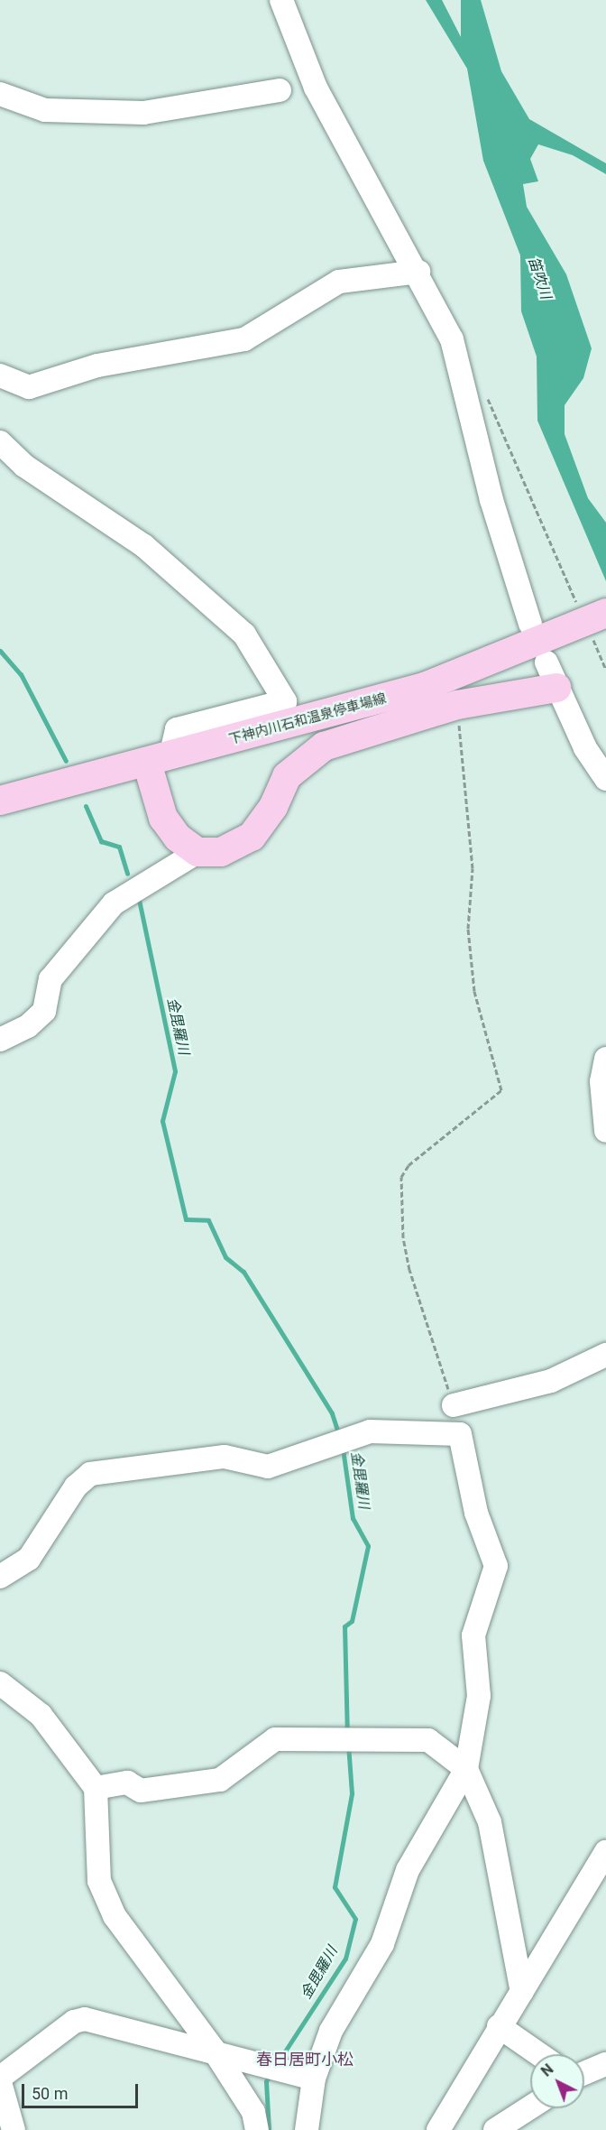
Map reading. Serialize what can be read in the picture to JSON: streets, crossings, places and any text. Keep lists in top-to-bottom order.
{
  "streets": {
    "main road": ["下神内川石和温泉停車場線"]
  },
  "districts": ["春日居町小松"],
  "water": ["笛吹川", "金毘羅川"],
  "scale_bar": "50 m",
  "north": "top left"
}
